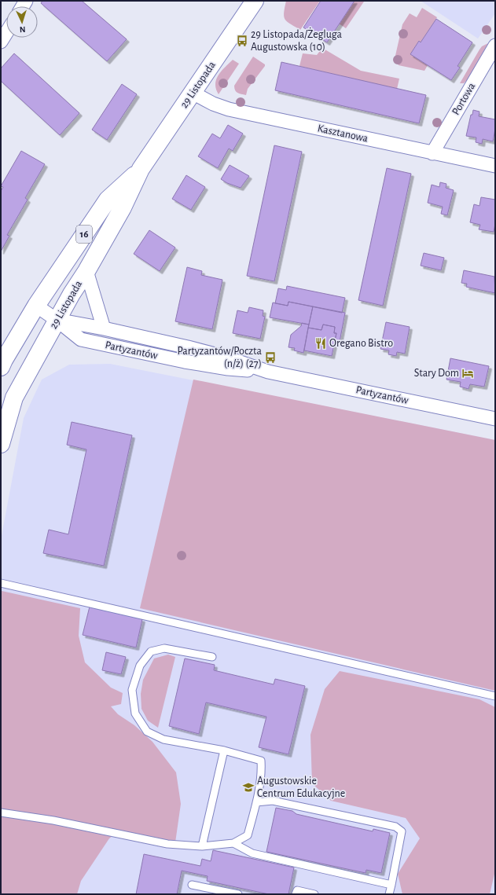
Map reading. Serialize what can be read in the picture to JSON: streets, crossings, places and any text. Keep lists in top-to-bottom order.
{
  "streets": {
    "main road": ["29 Listopada", "16"],
    "street": ["Portowa", "Kasztanowa", "Partyzantów"]
  },
  "crossings": [
    ["29 Listopada", "Kasztanowa"],
    ["29 Listopada", "Partyzantów"],
    ["Portowa", "Kasztanowa"]
  ],
  "places": {
    "bus stop": ["29 Listopada/Żegluga Augustowska (10)", "Partyzantów/Poczta (n/ż) (27)"],
    "restaurant": ["Oregano Bistro"],
    "hotel": ["Stary Dom"],
    "school or university": ["Augustowskie Centrum Edukacyjne"]
  },
  "north": "bottom"
}
